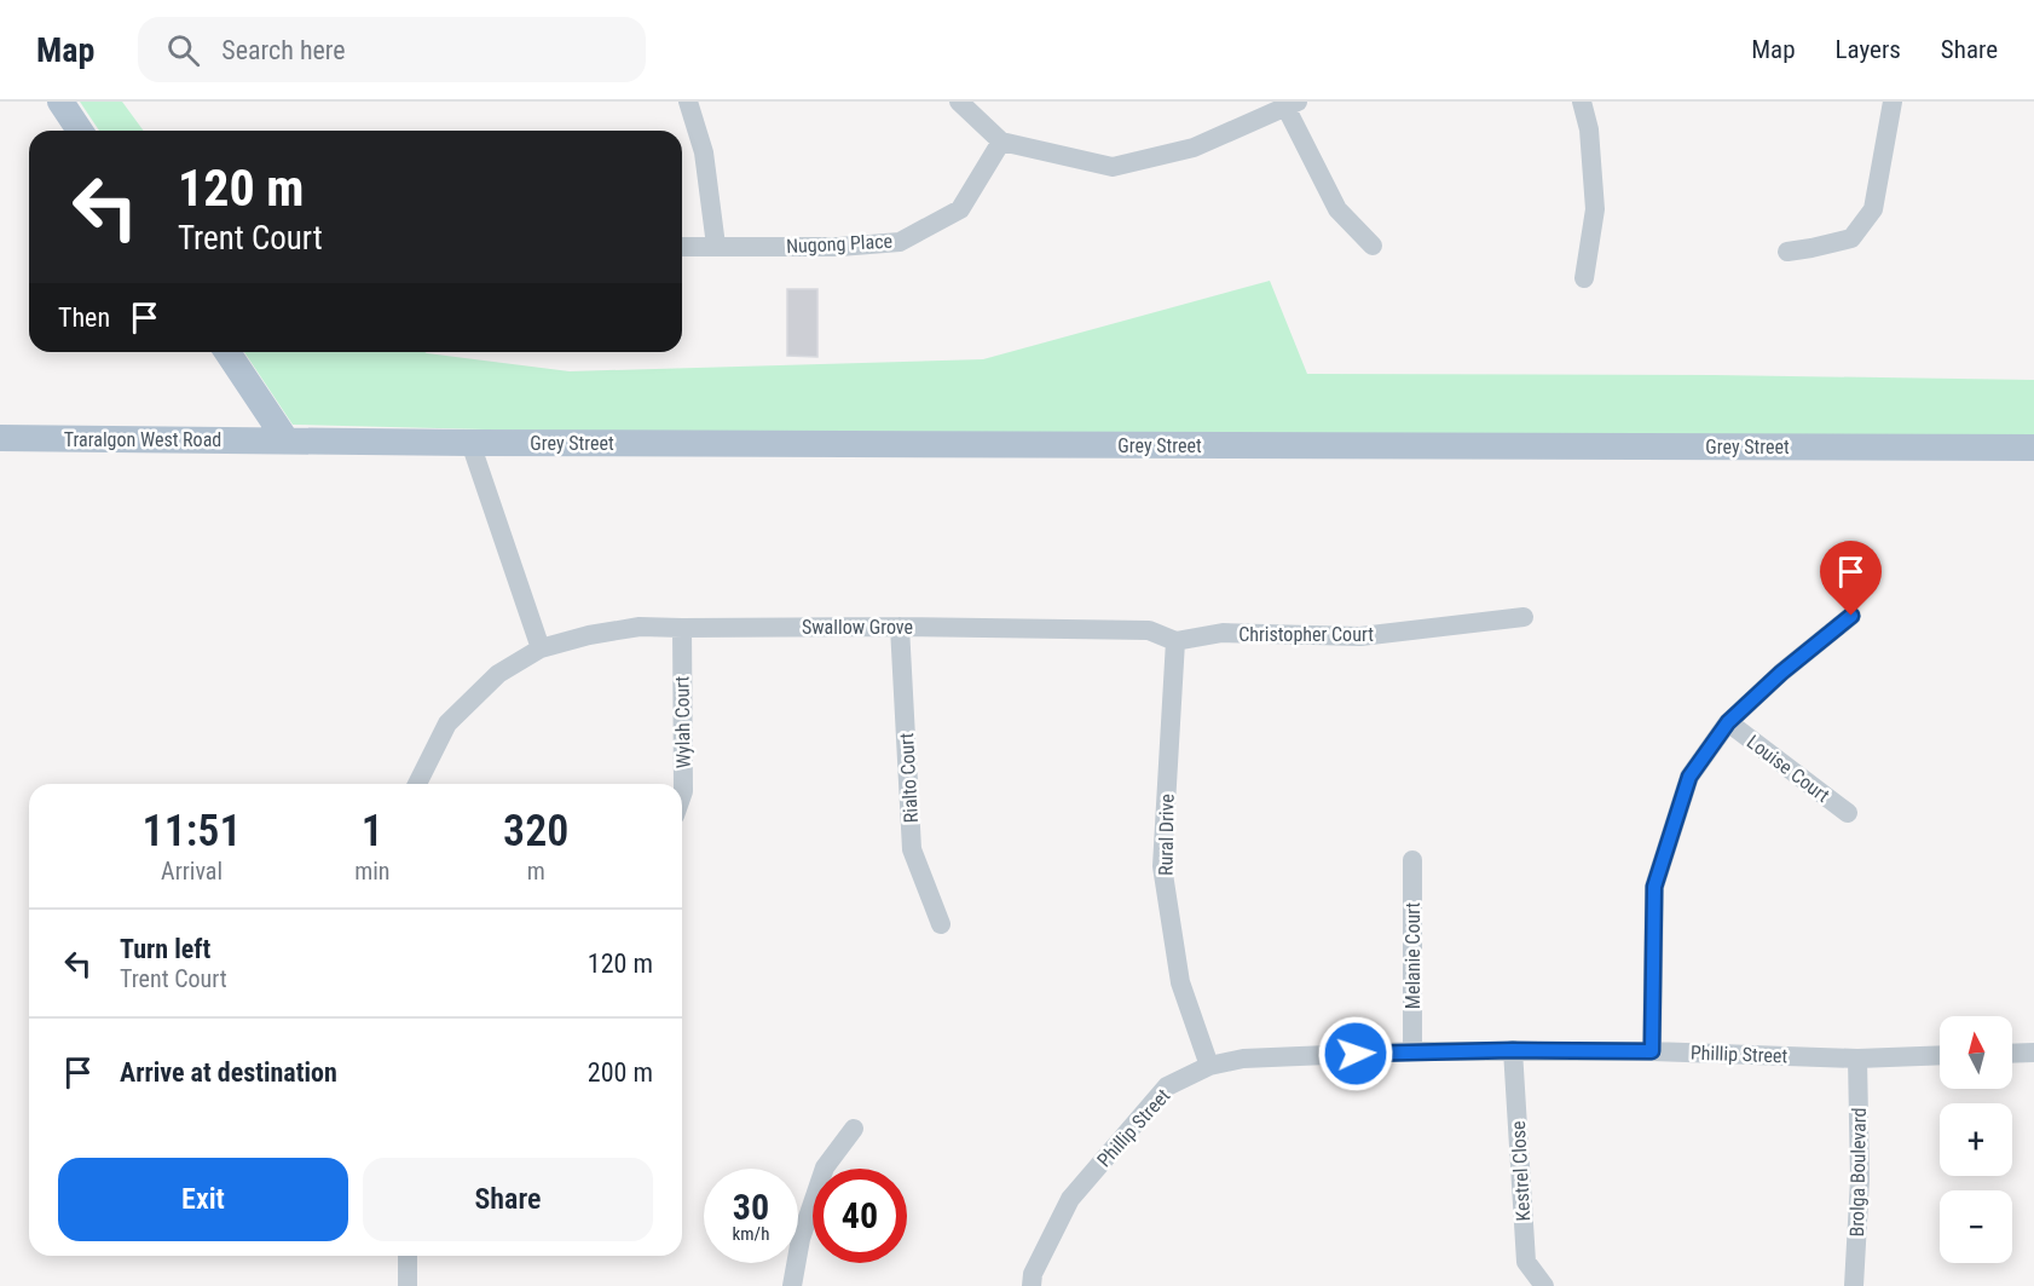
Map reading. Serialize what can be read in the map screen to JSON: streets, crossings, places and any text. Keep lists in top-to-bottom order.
{
  "streets": {
    "main road": ["Traralgon West Road", "Grey Street"],
    "street": [
      "Nugong Place",
      "Swallow Grove",
      "Christopher Court",
      "Wylah Court",
      "Louise Court",
      "Rialto Court",
      "Rural Drive",
      "Melanie Court",
      "Phillip Street",
      "Kestrel Close",
      "Brolga Boulevard"
    ]
  },
  "crossings": [
    ["Traralgon West Road", "Grey Street"],
    ["Swallow Grove", "Christopher Court"],
    ["Swallow Grove", "Wylah Court"],
    ["Swallow Grove", "Rialto Court"],
    ["Swallow Grove", "Rural Drive"],
    ["Christopher Court", "Rural Drive"],
    ["Rural Drive", "Phillip Street"],
    ["Melanie Court", "Phillip Street"],
    ["Phillip Street", "Kestrel Close"],
    ["Phillip Street", "Brolga Boulevard"]
  ],
  "north": "top",
  "page": {
    "header": "Map",
    "search": "Search here",
    "nav": ["Map", "Layers", "Share"],
    "turn": ["120 m", "Trent Court"],
    "then": "Then",
    "eta": [
      "11:51",
      "Arrival",
      "1",
      "min",
      "320",
      "m"
    ],
    "list": [
      {
        "name": "Turn left",
        "note": "Trent Court",
        "value": "120 m"
      },
      {
        "name": "Arrive at destination",
        "value": "200 m"
      }
    ],
    "map_buttons": ["+", "−"],
    "buttons": ["Exit", "Share"],
    "speed": "30 km/h",
    "limit": "40"
  }
}
